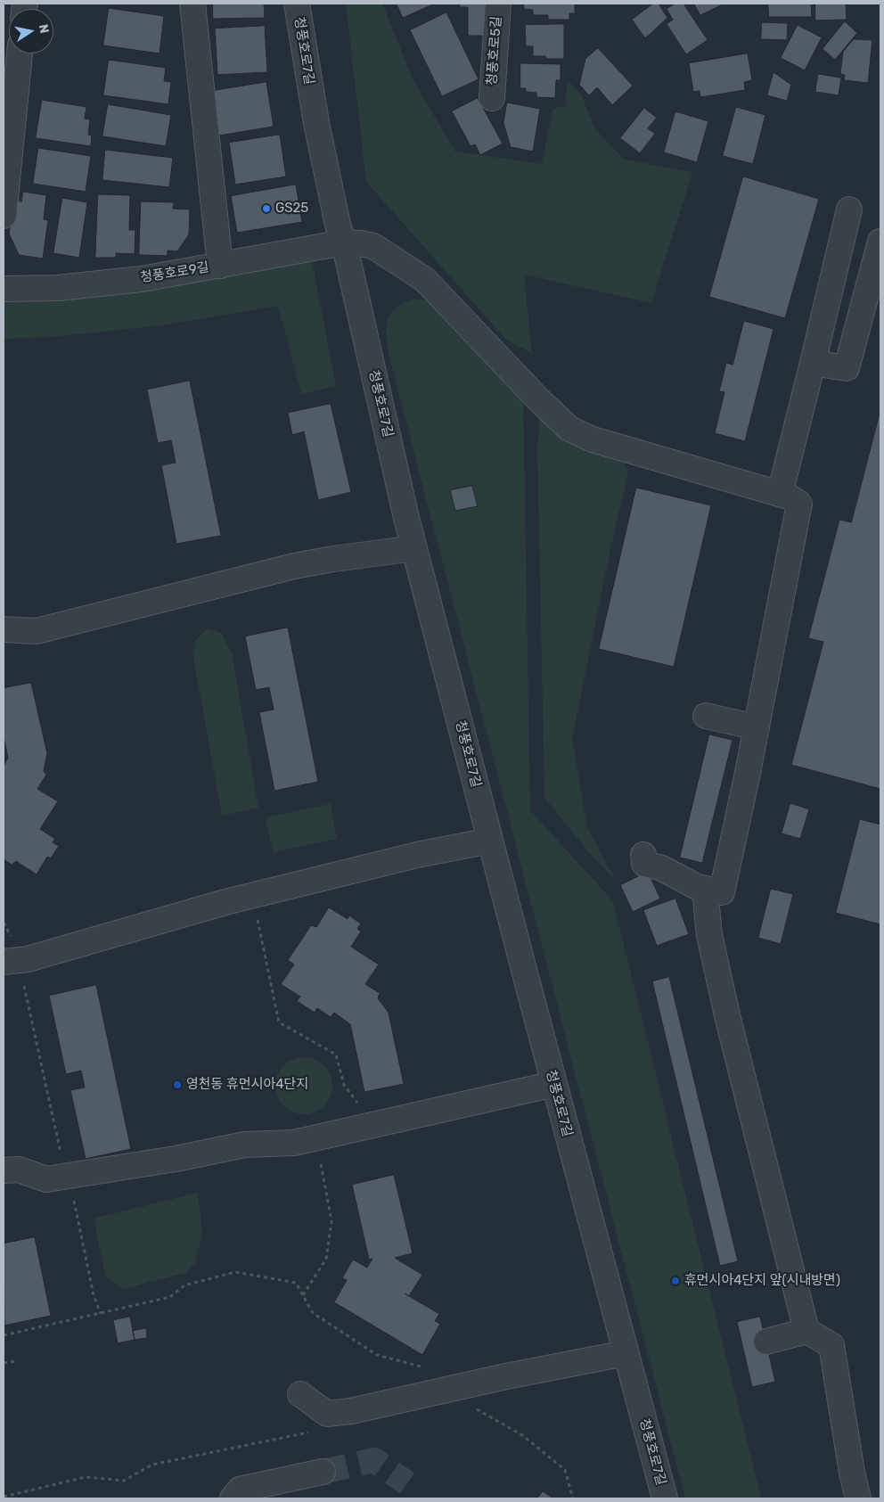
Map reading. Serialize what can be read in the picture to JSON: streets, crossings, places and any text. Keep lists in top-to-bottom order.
{
  "streets": {
    "street": ["청풍호로7길", "청풍호로5길", "청풍호로9길"]
  },
  "crossings": [
    ["청풍호로7길", "청풍호로9길"]
  ],
  "places": ["GS25", "영천동 휴먼시아4단지", "휴먼시아4단지 앞(시내방면)"],
  "north": "right"
}
